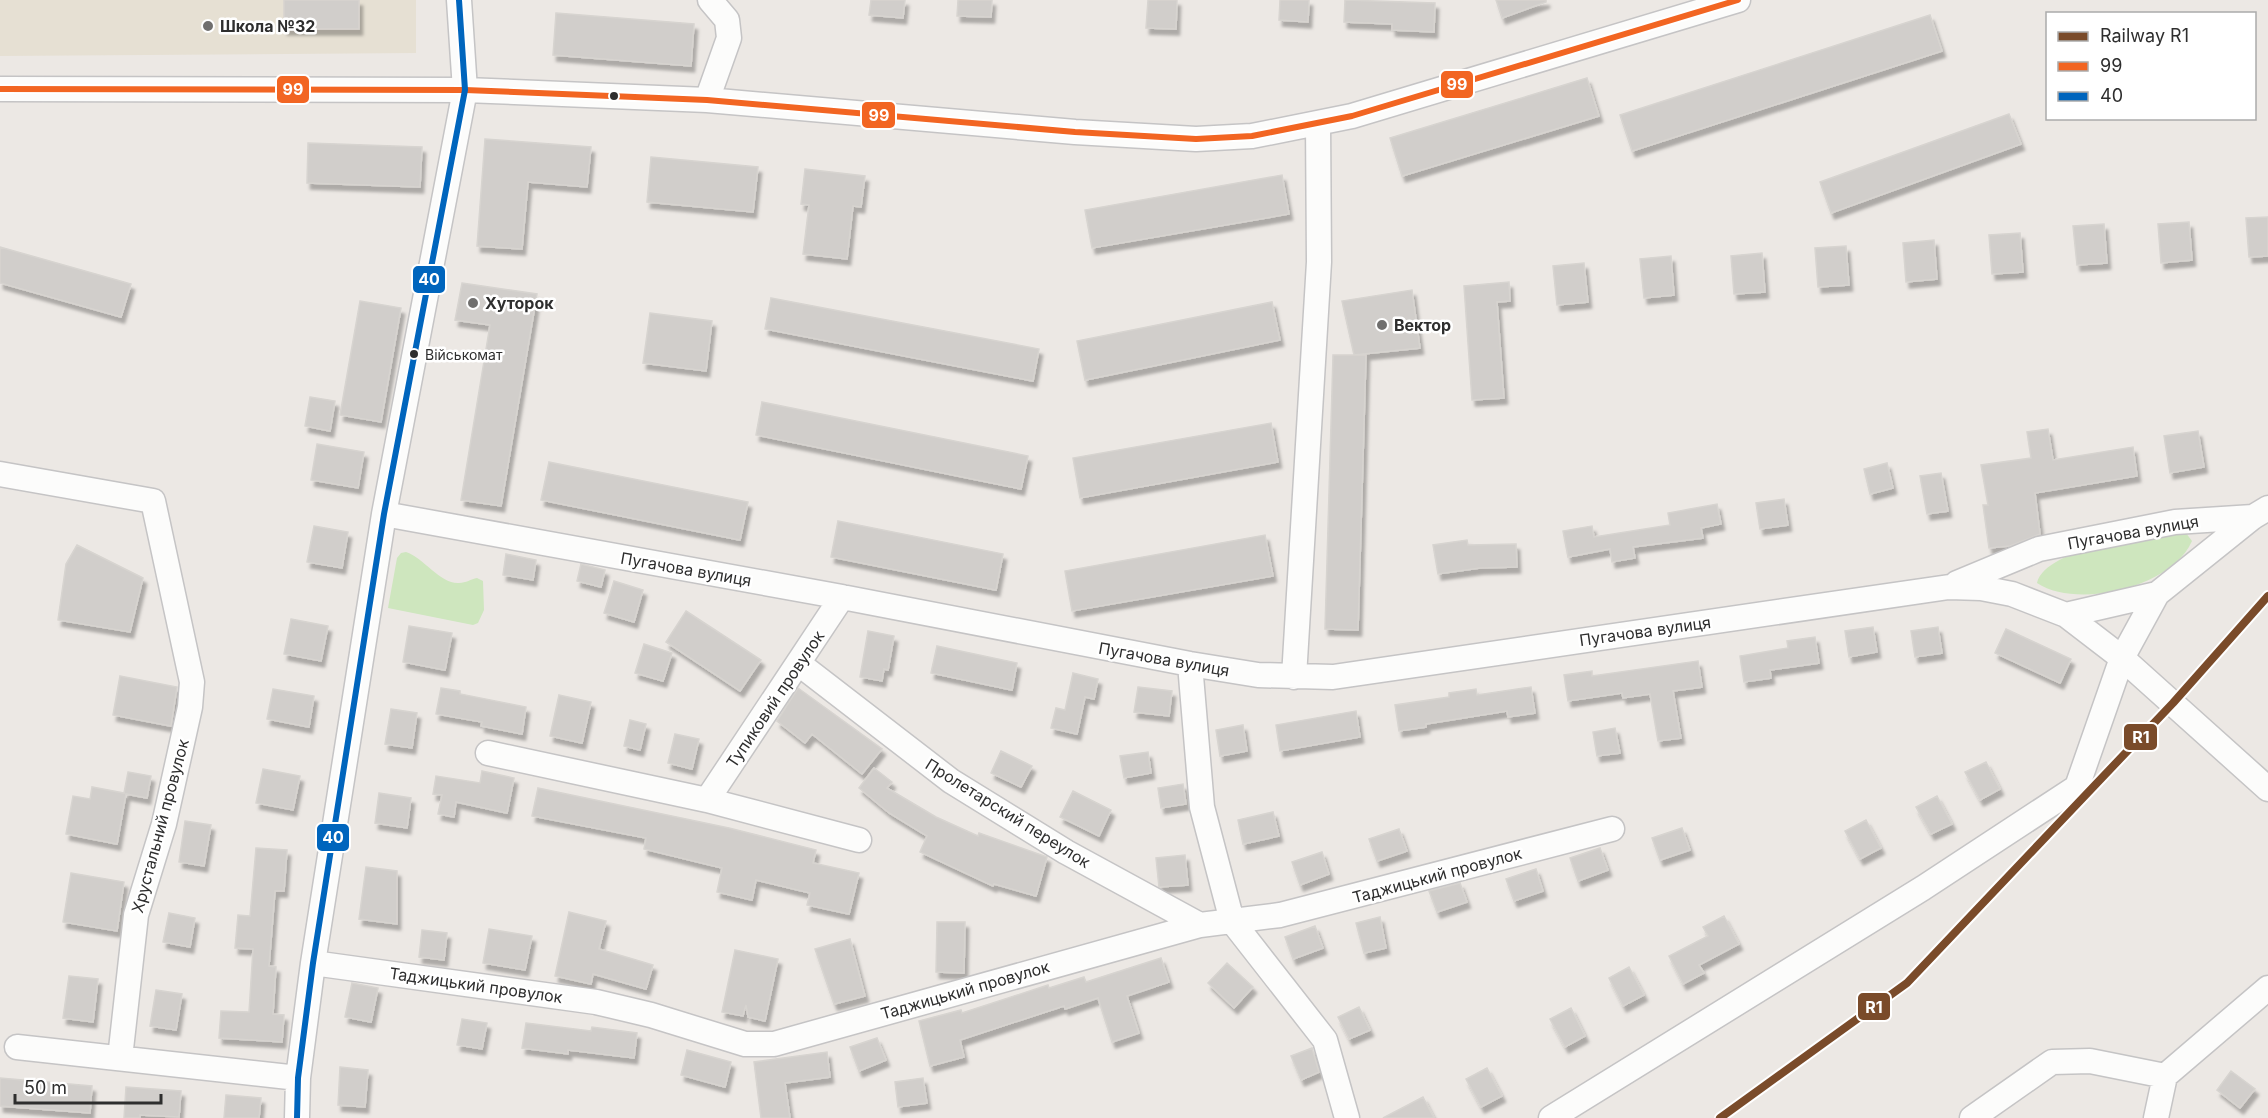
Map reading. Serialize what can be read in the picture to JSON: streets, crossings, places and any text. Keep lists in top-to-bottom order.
{
  "streets": {
    "street": [
      "Пугачова вулиця",
      "Тупиковий провулок",
      "Пролетарский переулок",
      "Хрустальний провулок",
      "Таджицький провулок"
    ]
  },
  "crossings": [
    ["Пугачова вулиця", "Тупиковий провулок"],
    ["Тупиковий провулок", "Пролетарский переулок"],
    ["Пролетарский переулок", "Таджицький провулок"]
  ],
  "places": [
    "Школа №32",
    "Хуторок",
    "Вектор",
    "Військомат"
  ],
  "lines": ["transit line 99", "transit line 40", "rail line R1"],
  "legend": ["Railway R1", "99", "40"],
  "scale_bar": "50 m"
}
